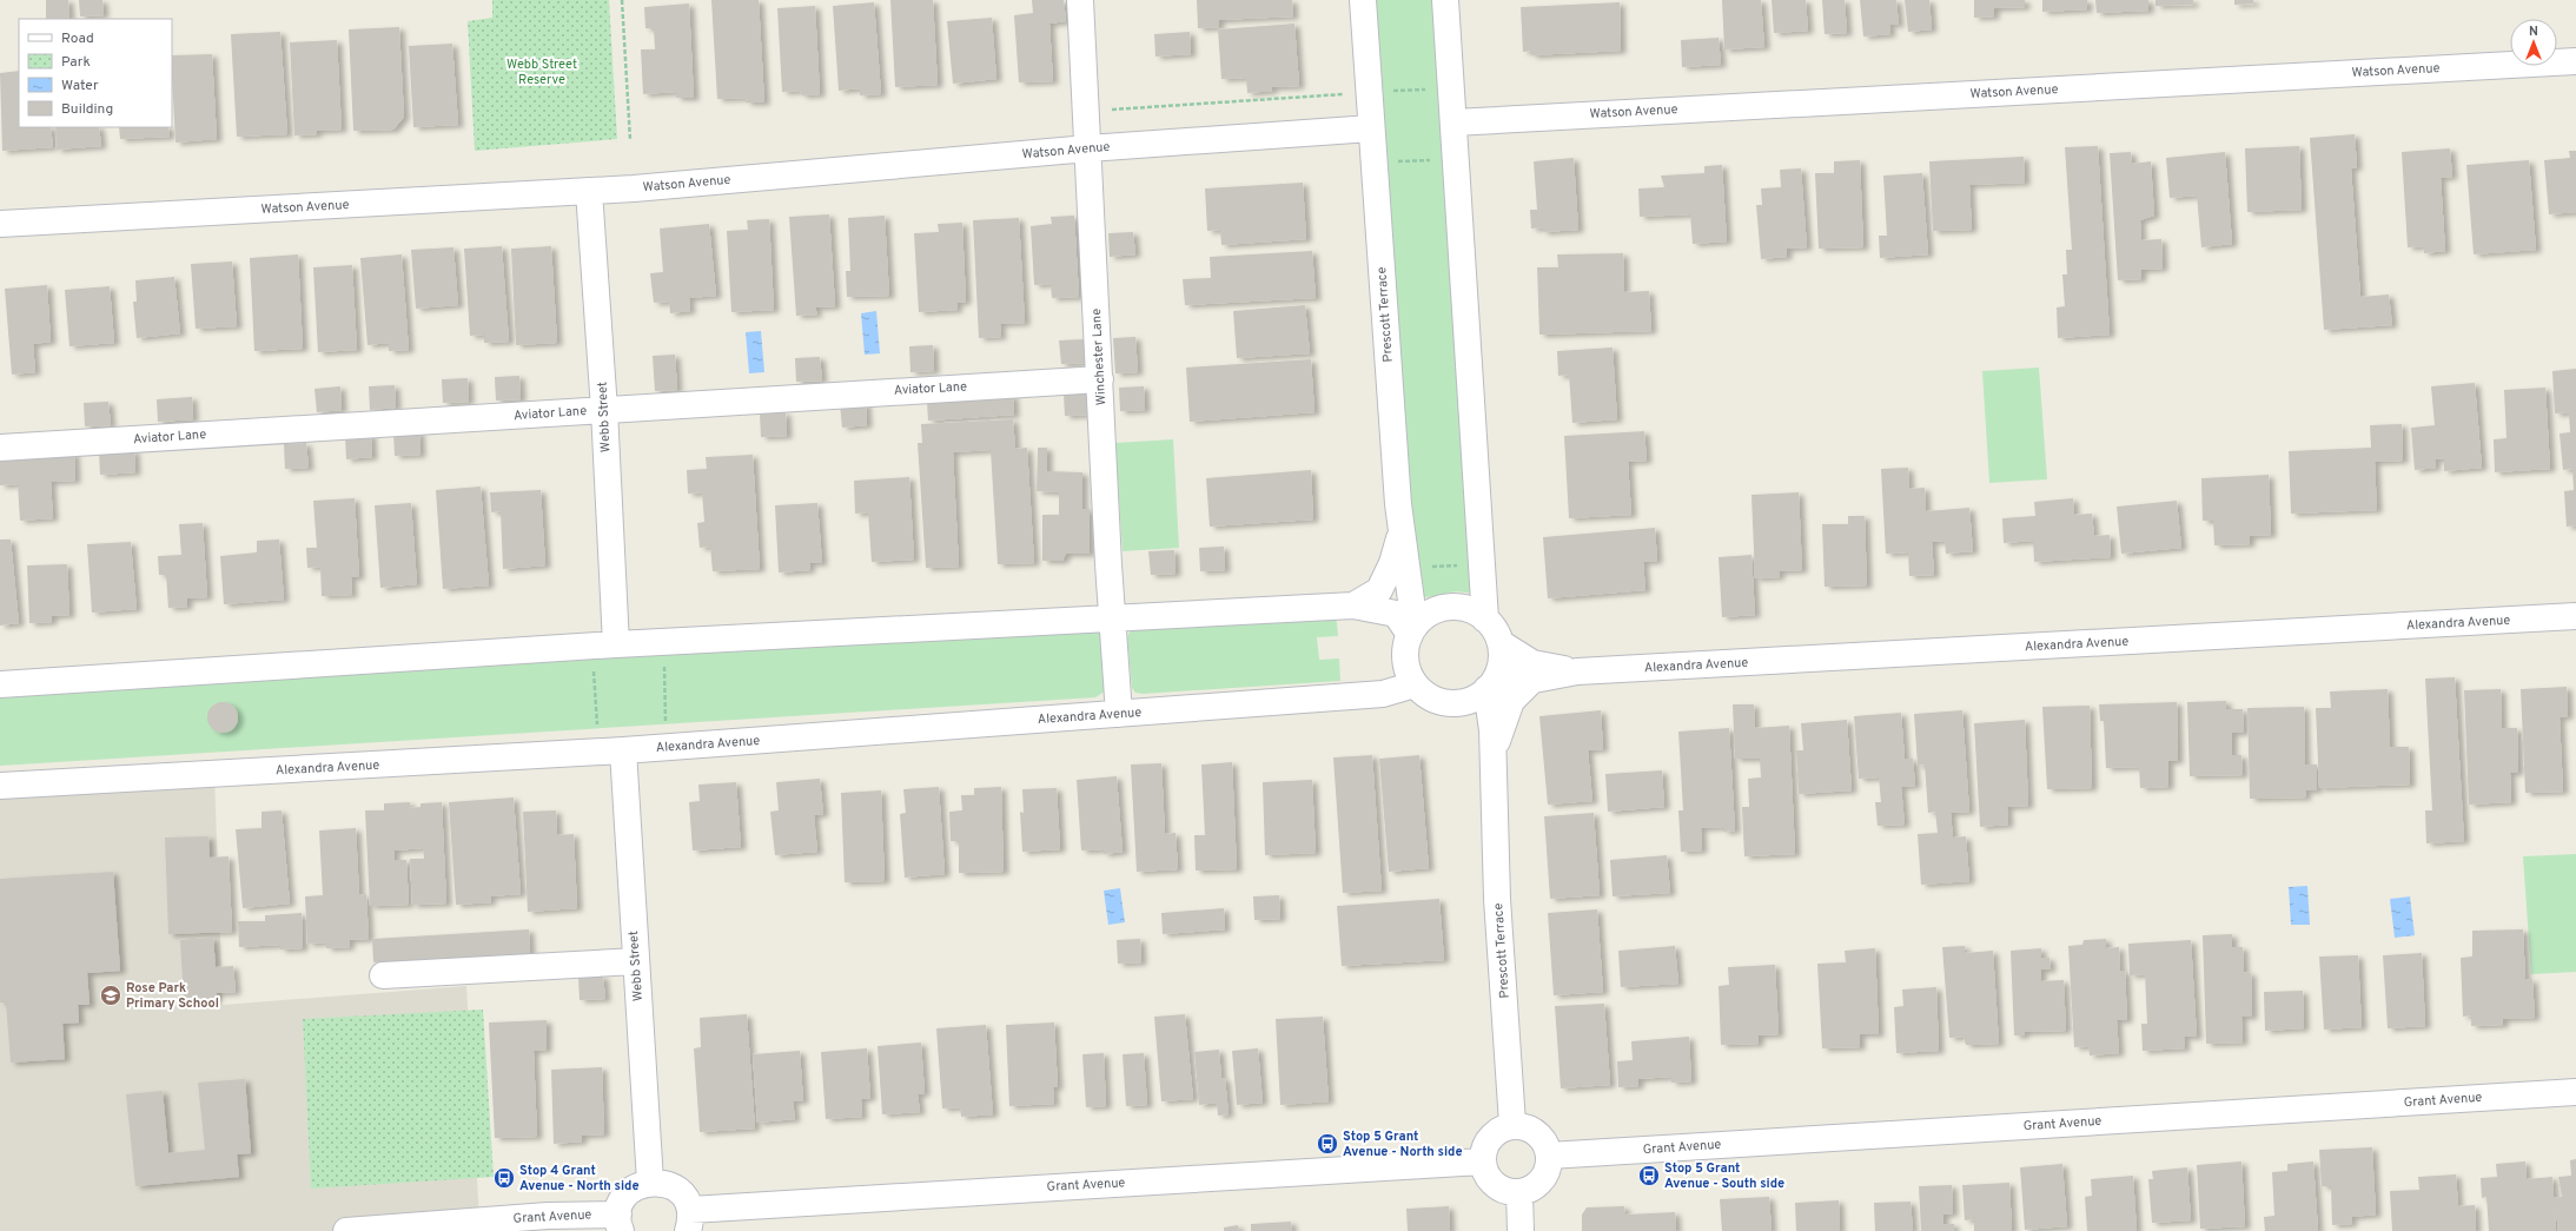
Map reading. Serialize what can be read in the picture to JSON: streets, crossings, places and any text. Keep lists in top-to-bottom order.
{
  "streets": {
    "street": [
      "Watson Avenue",
      "Prescott Terrace",
      "Winchester Lane",
      "Aviator Lane",
      "Webb Street",
      "Alexandra Avenue",
      "Grant Avenue"
    ]
  },
  "crossings": [
    ["Watson Avenue", "Prescott Terrace"],
    ["Watson Avenue", "Winchester Lane"],
    ["Watson Avenue", "Webb Street"],
    ["Prescott Terrace", "Alexandra Avenue"],
    ["Prescott Terrace", "Grant Avenue"],
    ["Winchester Lane", "Aviator Lane"],
    ["Winchester Lane", "Alexandra Avenue"],
    ["Aviator Lane", "Webb Street"],
    ["Webb Street", "Alexandra Avenue"]
  ],
  "parks": ["Webb Street Reserve"],
  "places": {
    "school or university": ["Rose Park Primary School"],
    "bus stop": ["Stop 5 Grant Avenue - North side", "Stop 5 Grant Avenue - South side", "Stop 4 Grant Avenue - North side"]
  },
  "legend": [
    "Road",
    "Park",
    "Water",
    "Building"
  ],
  "north": "top"
}
